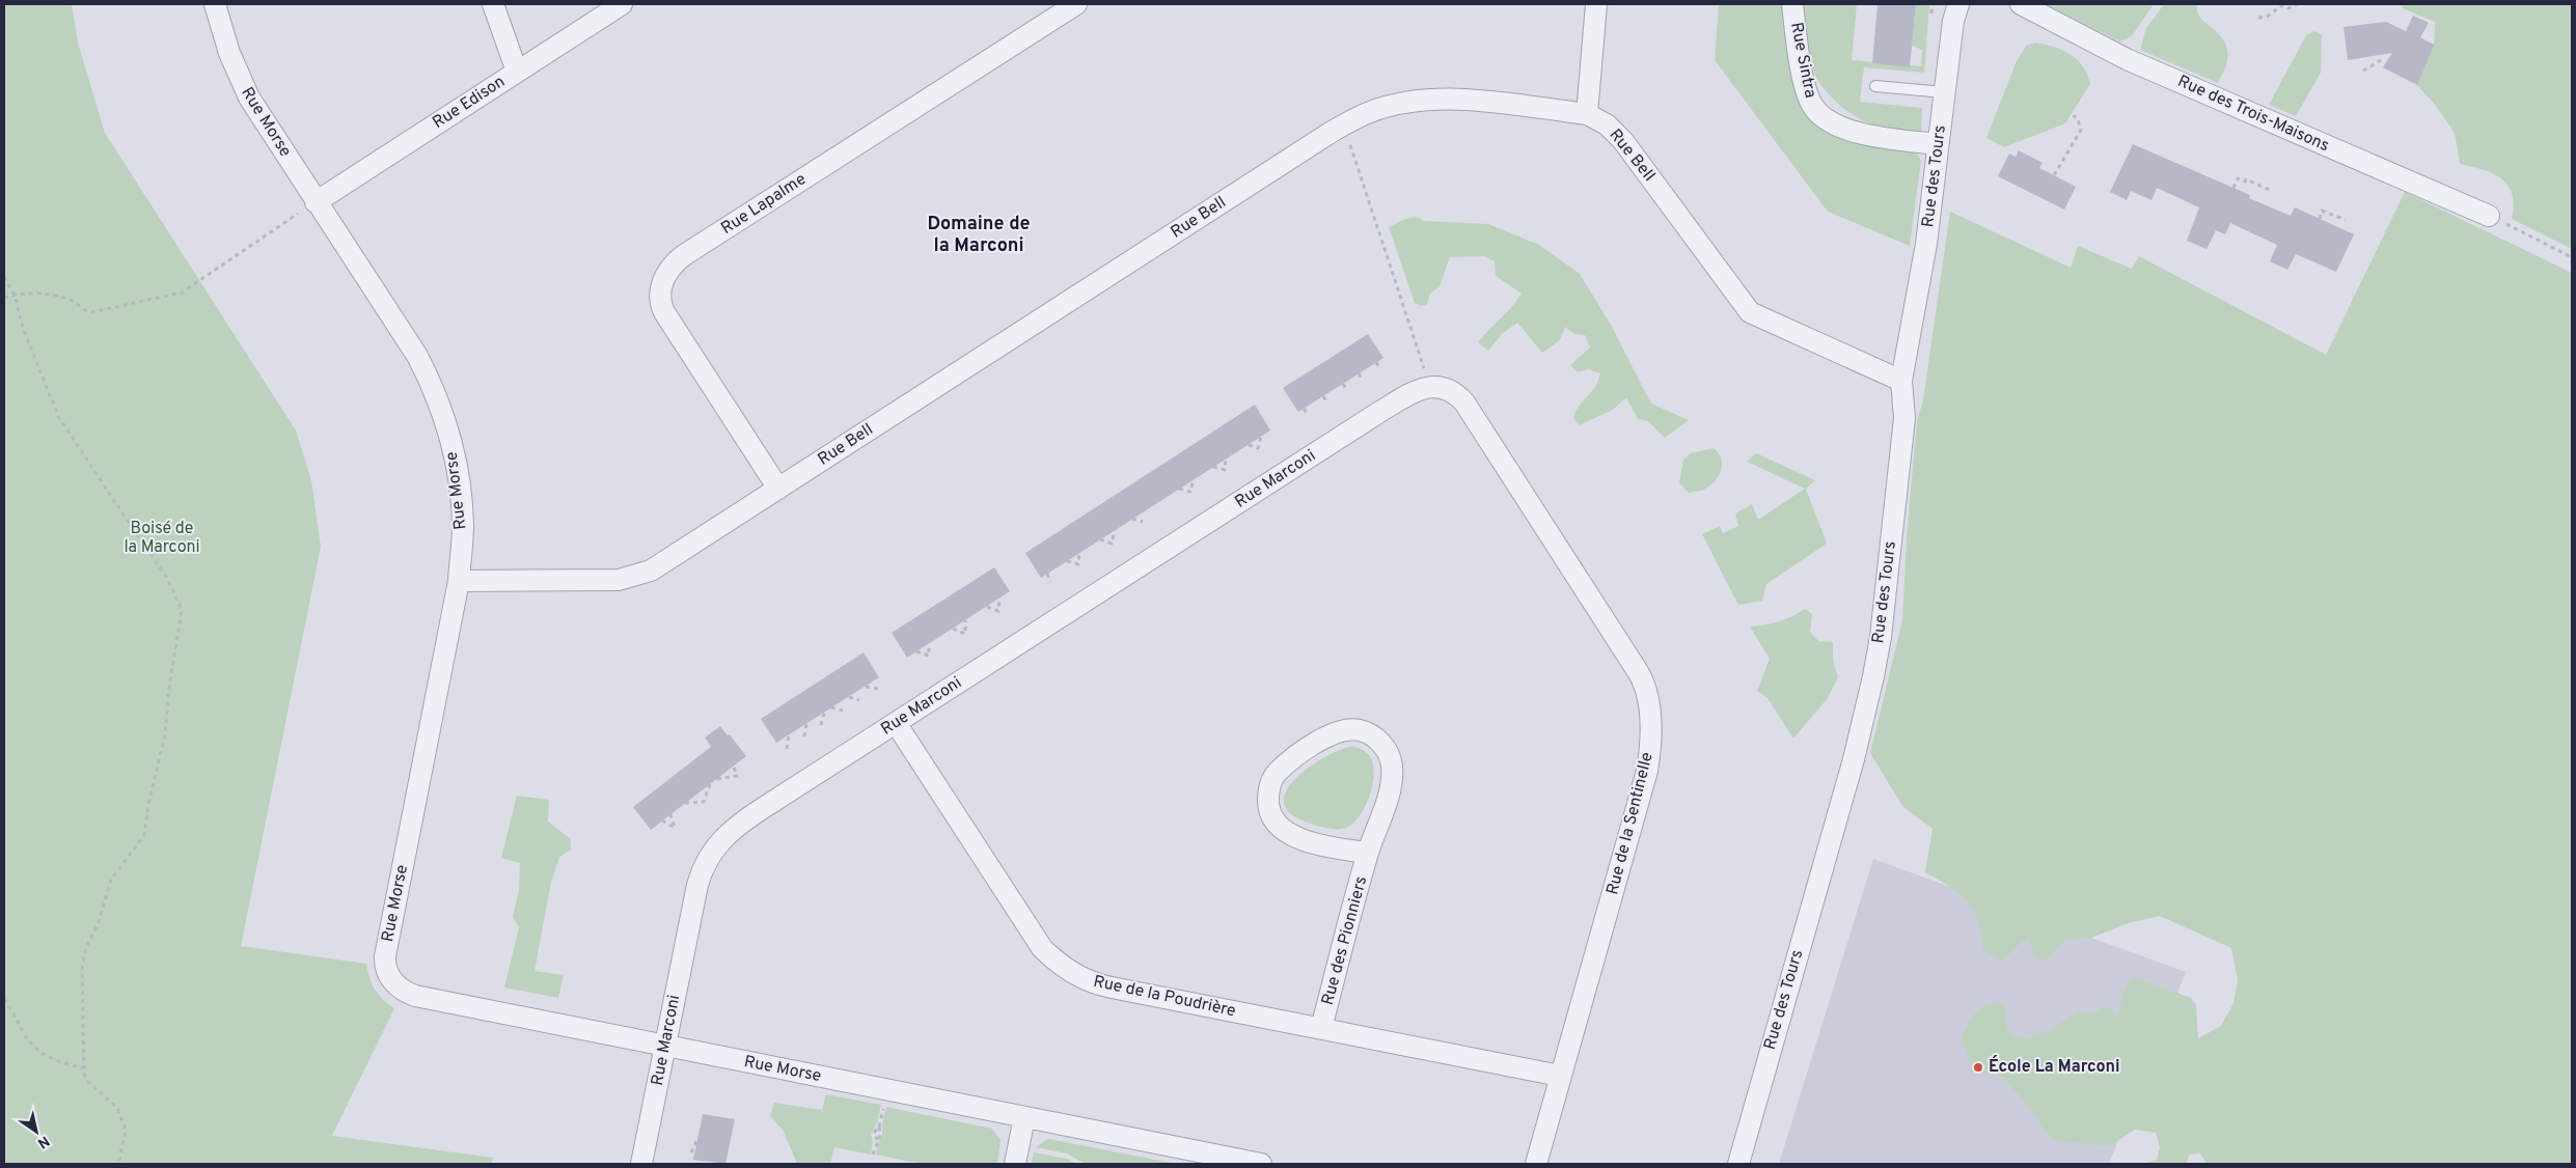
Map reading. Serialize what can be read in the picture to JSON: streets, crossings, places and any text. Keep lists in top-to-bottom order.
{
  "streets": {
    "street": [
      "Rue Sintra",
      "Rue Edison",
      "Rue des Trois-Maisons",
      "Rue Morse",
      "Rue Bell",
      "Rue des Tours",
      "Rue Lapalme",
      "Rue Marconi",
      "Rue de la Sentinelle",
      "Rue des Pionniers",
      "Rue de la Poudrière"
    ]
  },
  "crossings": [
    ["Rue Sintra", "Rue des Tours"],
    ["Rue Edison", "Rue Morse"],
    ["Rue Morse", "Rue Bell"],
    ["Rue Morse", "Rue Marconi"],
    ["Rue Bell", "Rue des Tours"],
    ["Rue Bell", "Rue Lapalme"],
    ["Rue Marconi", "Rue de la Sentinelle"],
    ["Rue Marconi", "Rue de la Poudrière"],
    ["Rue de la Sentinelle", "Rue de la Poudrière"],
    ["Rue des Pionniers", "Rue de la Poudrière"]
  ],
  "districts": ["Domaine de la Marconi"],
  "parks": ["Boisé de la Marconi"],
  "places": ["École La Marconi"],
  "north": "bottom right"
}
